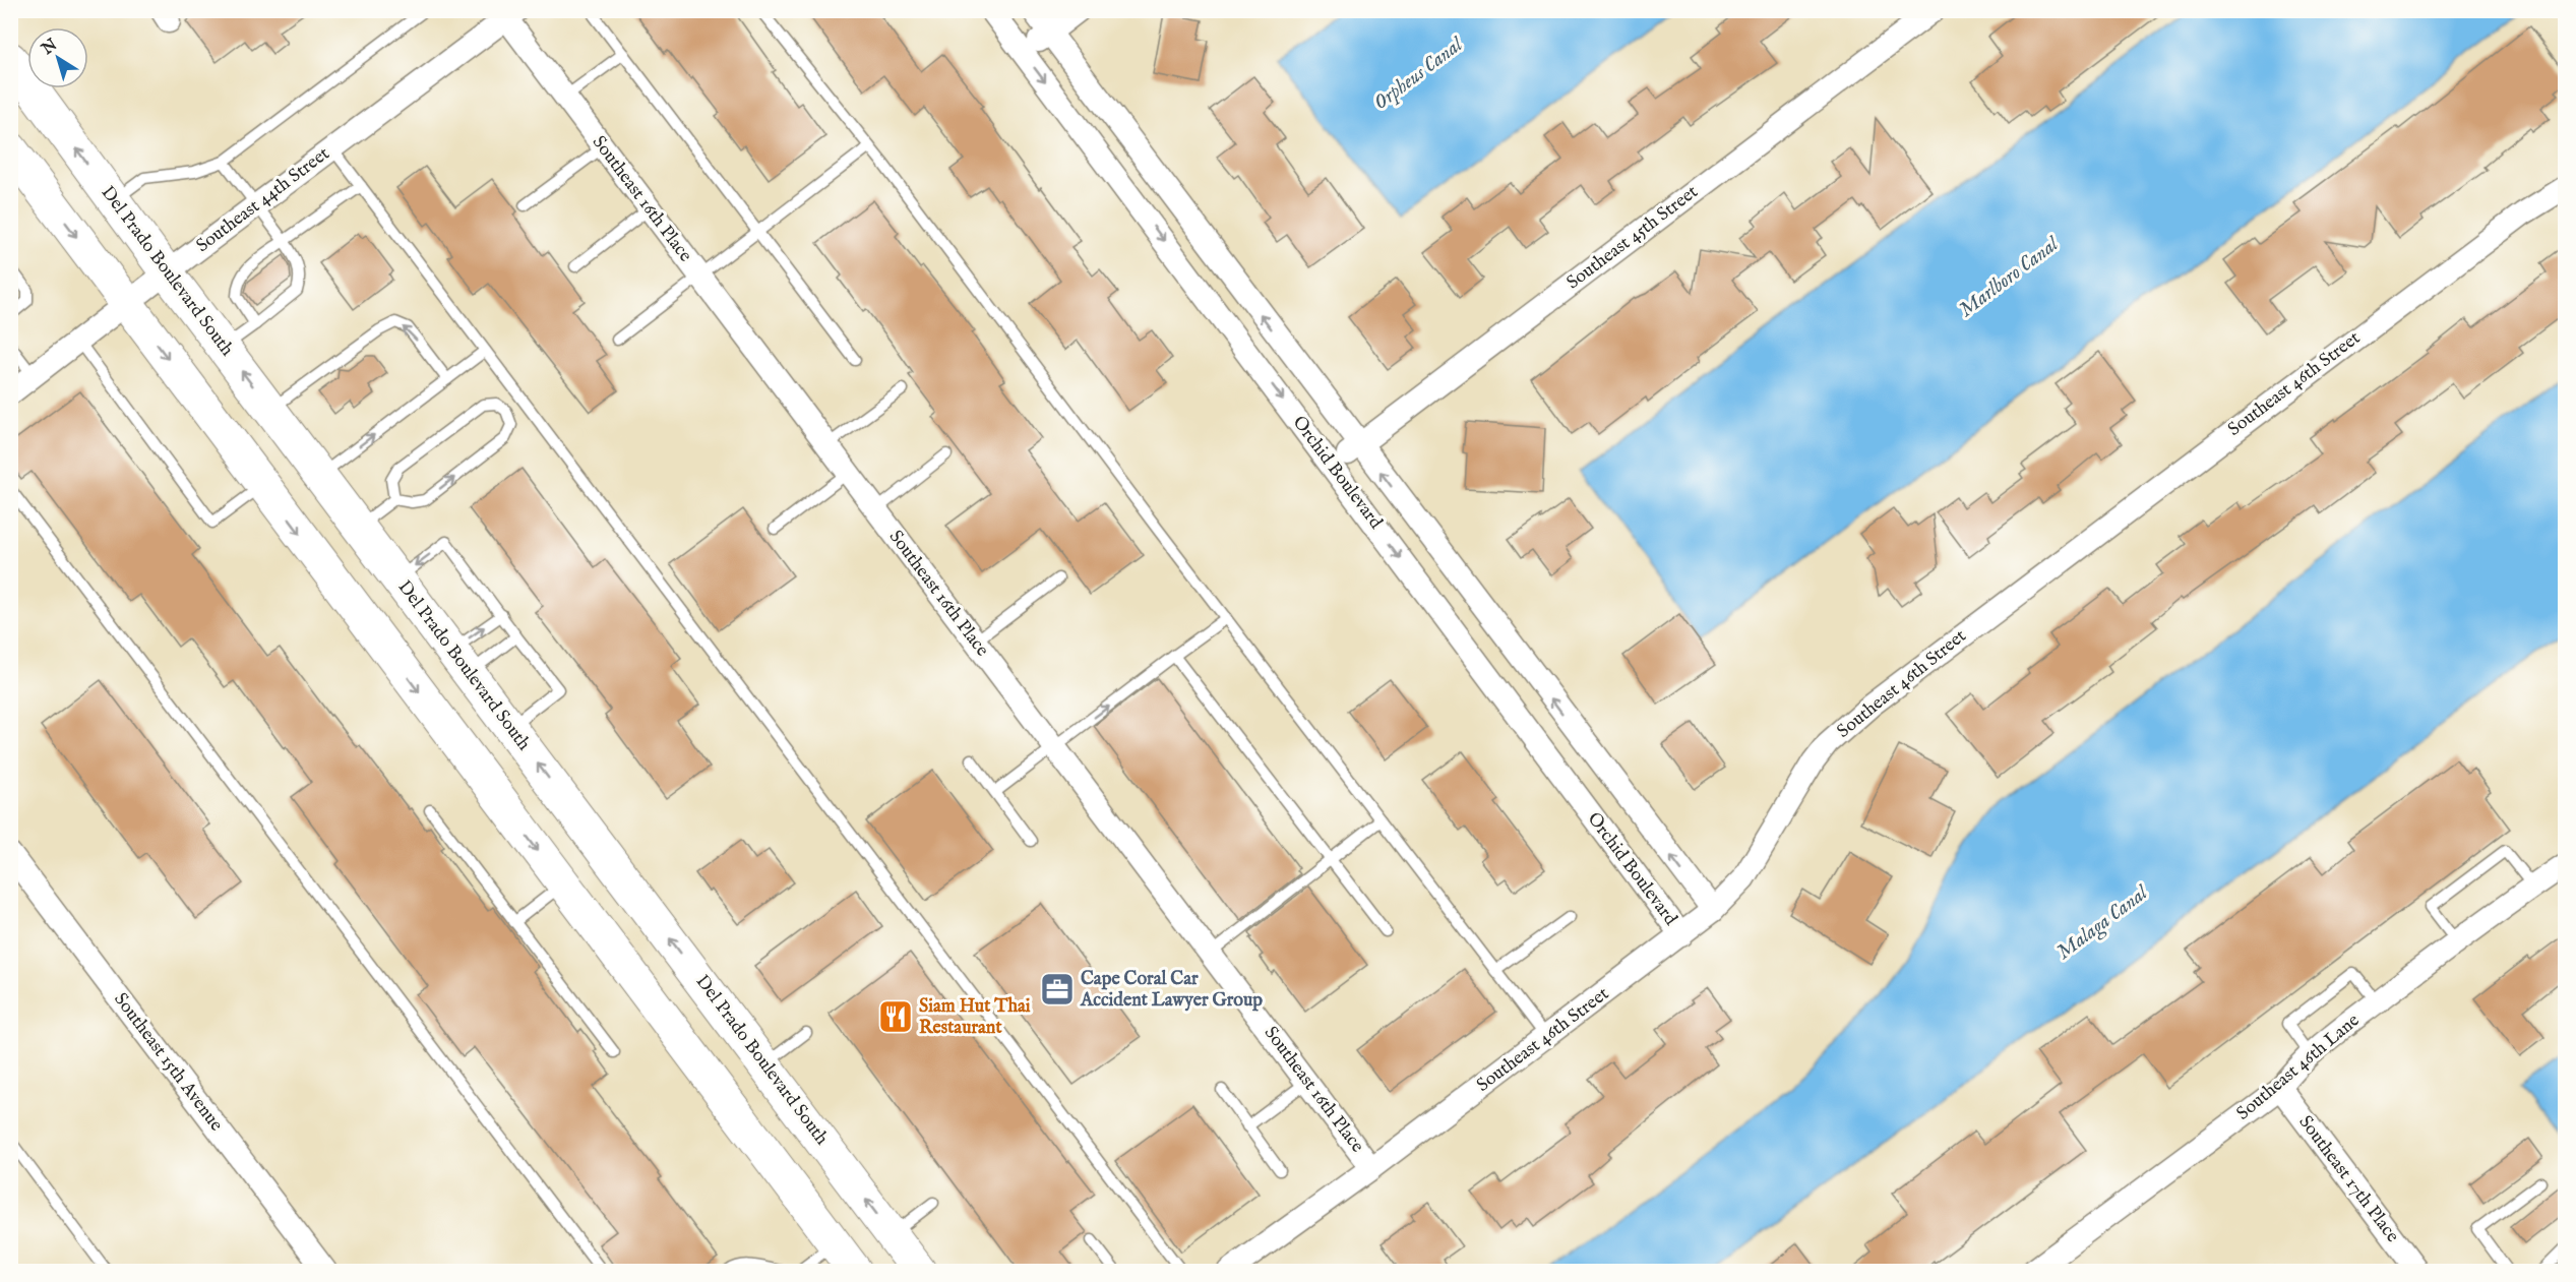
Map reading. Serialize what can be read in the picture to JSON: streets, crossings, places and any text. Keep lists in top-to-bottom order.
{
  "streets": {
    "main road": ["Del Prado Boulevard South"],
    "street": [
      "Southeast 16th Place",
      "Southeast 44th Street",
      "Southeast 45th Street",
      "Southeast 46th Street",
      "Orchid Boulevard",
      "Southeast 15th Avenue",
      "Southeast 46th Lane",
      "Southeast 17th Place"
    ]
  },
  "crossings": [
    ["Southeast 16th Place", "Southeast 44th Street"],
    ["Southeast 16th Place", "Southeast 46th Street"],
    ["Southeast 44th Street", "Del Prado Boulevard South"],
    ["Southeast 45th Street", "Orchid Boulevard"],
    ["Southeast 46th Street", "Orchid Boulevard"],
    ["Southeast 46th Lane", "Southeast 17th Place"]
  ],
  "water": ["Orpheus Canal", "Marlboro Canal", "Malaga Canal"],
  "places": {
    "office": ["Cape Coral Car Accident Lawyer Group"],
    "restaurant": ["Siam Hut Thai Restaurant"]
  },
  "north": "top left"
}
